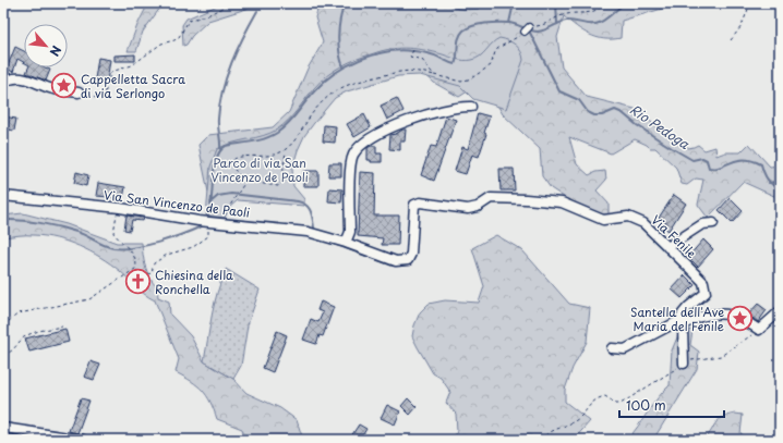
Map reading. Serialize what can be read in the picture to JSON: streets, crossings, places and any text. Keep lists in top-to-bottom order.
{
  "streets": {
    "street": ["Via San Vincenzo de Paoli", "Via Fenile"]
  },
  "crossings": [
    ["Via San Vincenzo de Paoli", "Via Fenile"]
  ],
  "water": ["Rio Pedoga"],
  "parks": ["Parco di via San Vincenzo de Paoli"],
  "places": {
    "place": ["Cappelletta Sacra di via Serlongo", "Santella dell'Ave Maria del Fenile"],
    "church": ["Chiesina della Ronchella"]
  },
  "scale_bar": "100 m",
  "north": "bottom right"
}
